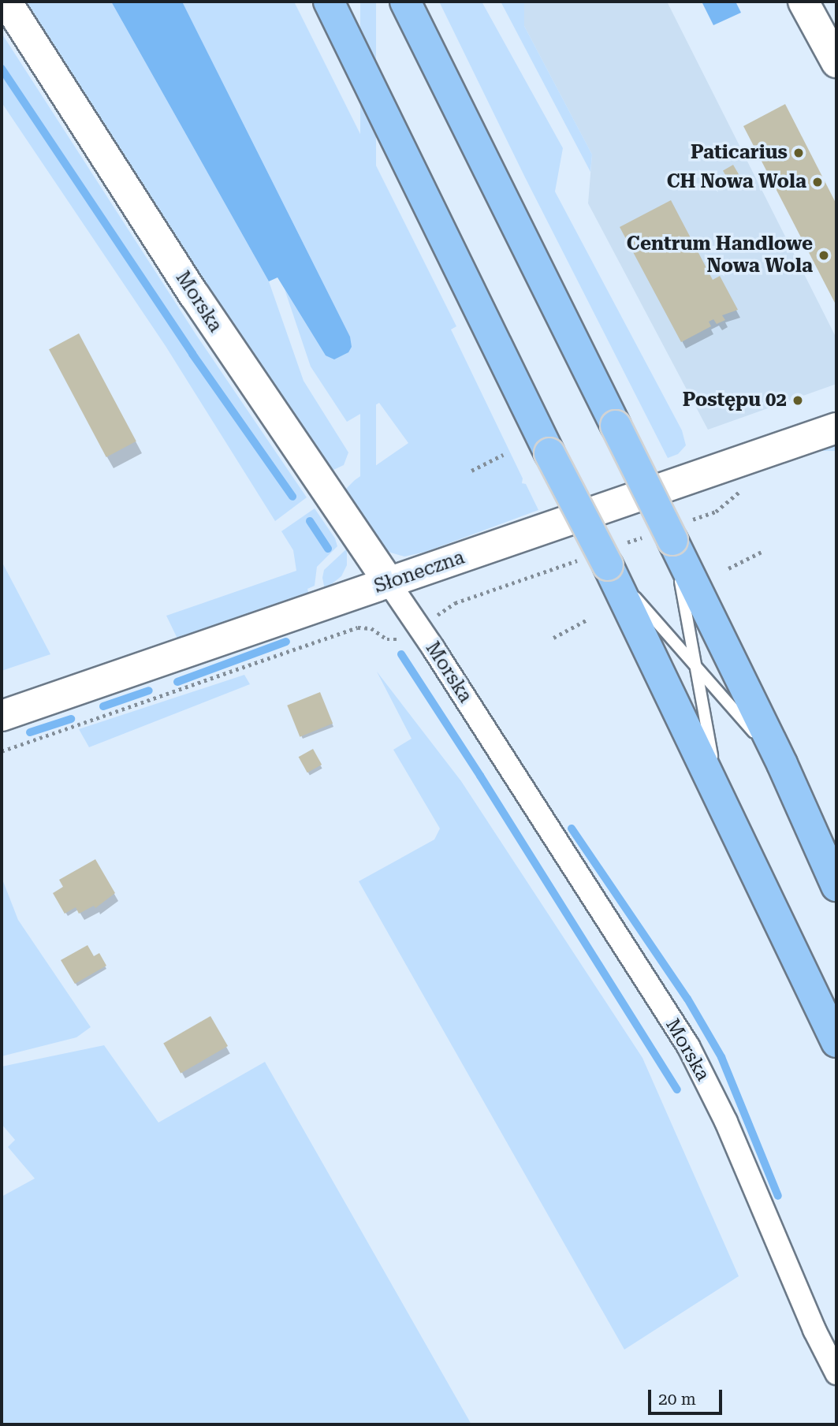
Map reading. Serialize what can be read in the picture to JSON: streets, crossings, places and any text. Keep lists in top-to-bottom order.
{
  "streets": {
    "main road": ["Morska", "Słoneczna"]
  },
  "crossings": [
    ["Morska", "Słoneczna"]
  ],
  "places": [
    "Paticarius",
    "CH Nowa Wola",
    "Centrum Handlowe Nowa Wola",
    "Postępu 02"
  ],
  "scale_bar": "20 m"
}
